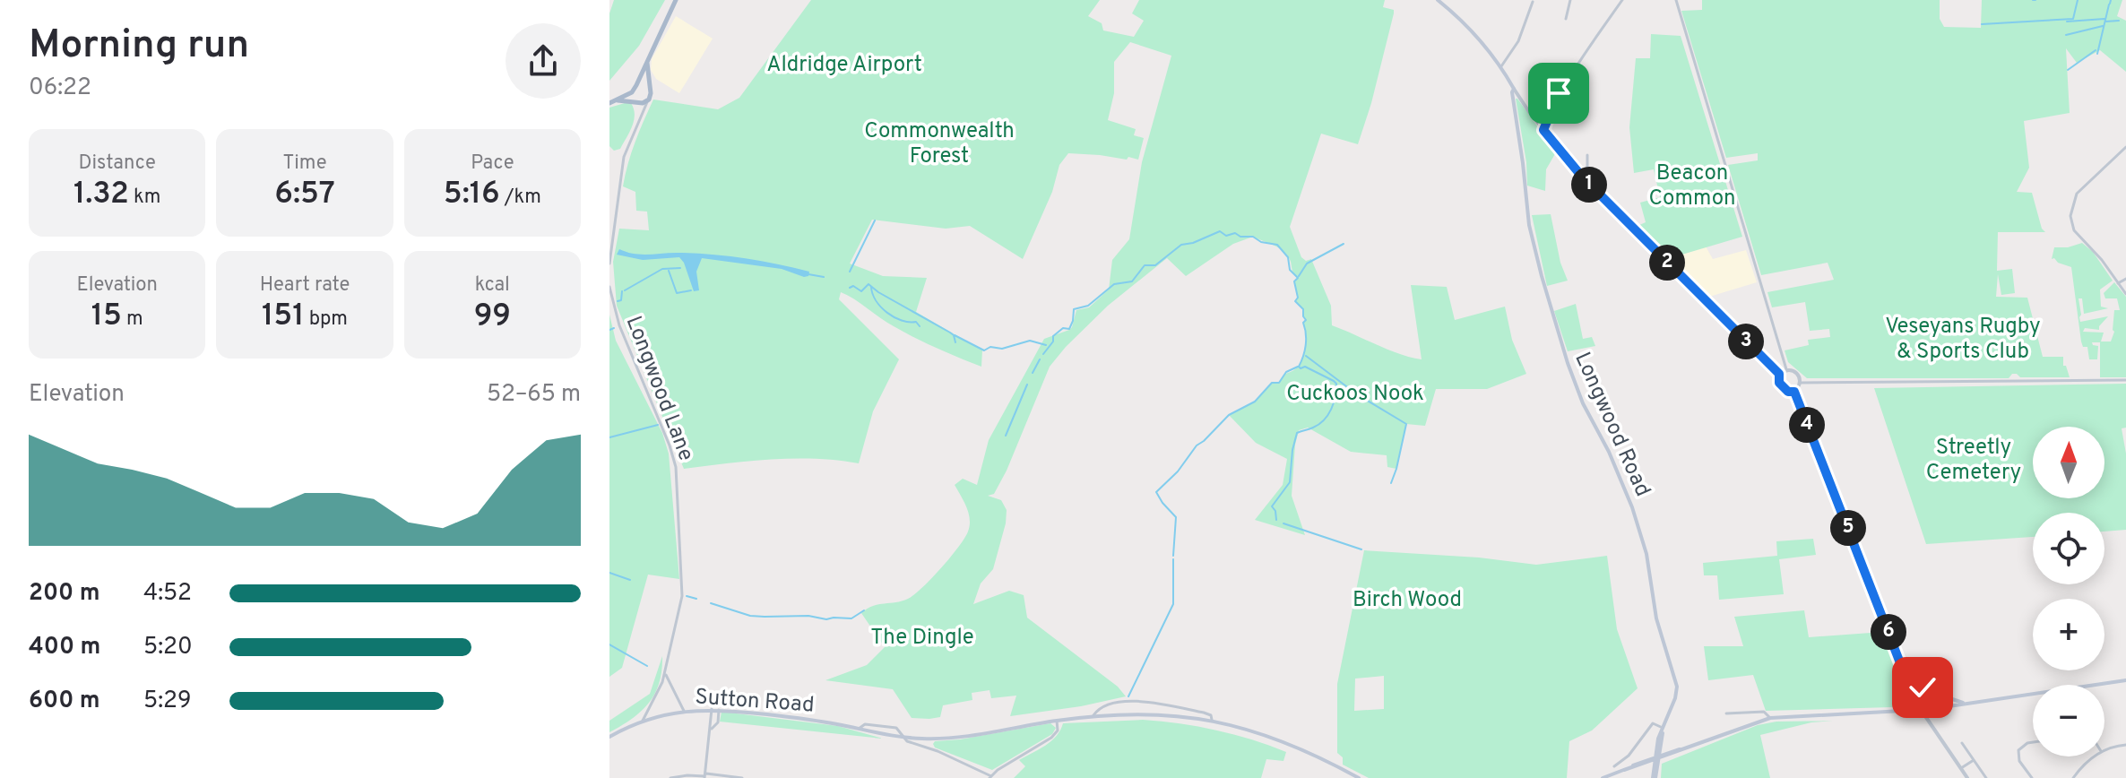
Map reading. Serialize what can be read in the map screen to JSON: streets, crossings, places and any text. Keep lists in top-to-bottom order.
{
  "streets": {
    "main road": ["Longwood Road", "Sutton Road"],
    "street": ["Longwood Lane"]
  },
  "crossings": [
    ["Longwood Lane", "Sutton Road"]
  ],
  "parks": [
    "Aldridge Airport",
    "Commonwealth Forest",
    "Beacon Common",
    "Veseyans Rugby & Sports Club",
    "Cuckoos Nook",
    "Streetly Cemetery",
    "Birch Wood",
    "The Dingle"
  ],
  "north": "top",
  "page": {
    "heading": ["Morning run", "06:22"],
    "stats": [
      ["Distance", "1.32 km"],
      ["Time", "6:57"],
      ["Pace", "5:16 /km"],
      ["Elevation", "15 m"],
      ["Heart rate", "151 bpm"],
      ["kcal", "99"]
    ],
    "pins": [
      "1",
      "2",
      "3",
      "4",
      "5",
      "6"
    ],
    "chart": ["Elevation", "52–65 m"],
    "map_buttons": ["+", "−"],
    "list": [
      {
        "name": "200 m",
        "note": "4:52"
      },
      {
        "name": "400 m",
        "note": "5:20"
      },
      {
        "name": "600 m",
        "note": "5:29"
      }
    ]
  }
}
